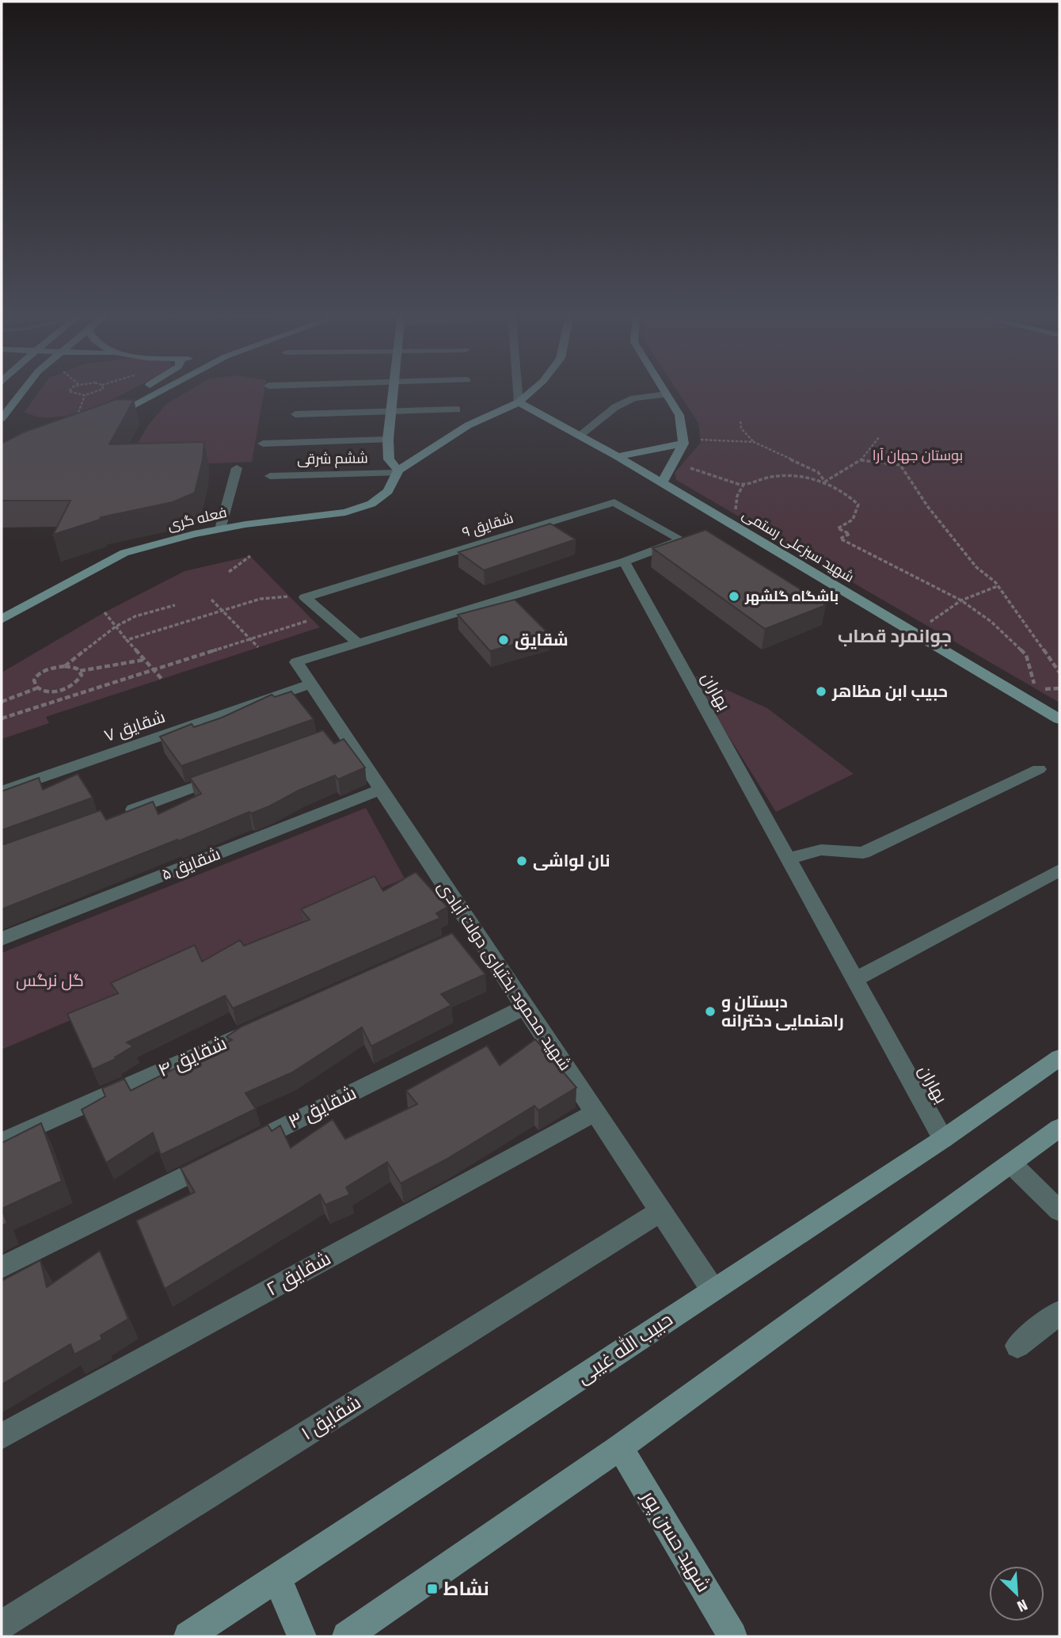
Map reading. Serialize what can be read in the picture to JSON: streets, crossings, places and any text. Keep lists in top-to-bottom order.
{
  "streets": {
    "street": [
      "ششم شرقی",
      "فعله گری",
      "شقایق ۹",
      "شهید سبزعلی رستمی",
      "بهاران",
      "شقایق ۷",
      "شقایق ۵",
      "شهید محمود بختیاری دولت آبادی",
      "شقایق ۴",
      "شقایق ۳",
      "شقایق ۲",
      "حبیب الله غیبی",
      "شقایق ۱",
      "شهید حسن پور"
    ]
  },
  "crossings": [
    ["ششم شرقی", "فعله گری"],
    ["شقایق ۹", "بهاران"],
    ["شقایق ۹", "شهید محمود بختیاری دولت آبادی"],
    ["بهاران", "حبیب الله غیبی"],
    ["شقایق ۷", "شهید محمود بختیاری دولت آبادی"],
    ["شقایق ۵", "شهید محمود بختیاری دولت آبادی"],
    ["شهید محمود بختیاری دولت آبادی", "شقایق ۳"],
    ["شهید محمود بختیاری دولت آبادی", "شقایق ۲"],
    ["شهید محمود بختیاری دولت آبادی", "حبیب الله غیبی"],
    ["شهید محمود بختیاری دولت آبادی", "شقایق ۱"]
  ],
  "districts": ["جوانمرد قصاب"],
  "parks": ["بوستان جهان آرا", "گل نرگس"],
  "places": {
    "other": [
      "باشگاه گلشهر",
      "شقایق",
      "حبیب ابن مظاهر",
      "نان لواشی",
      "دبستان و راهنمایی دخترانه"
    ],
    "transit": ["نشاط"]
  },
  "north": "bottom right"
}
